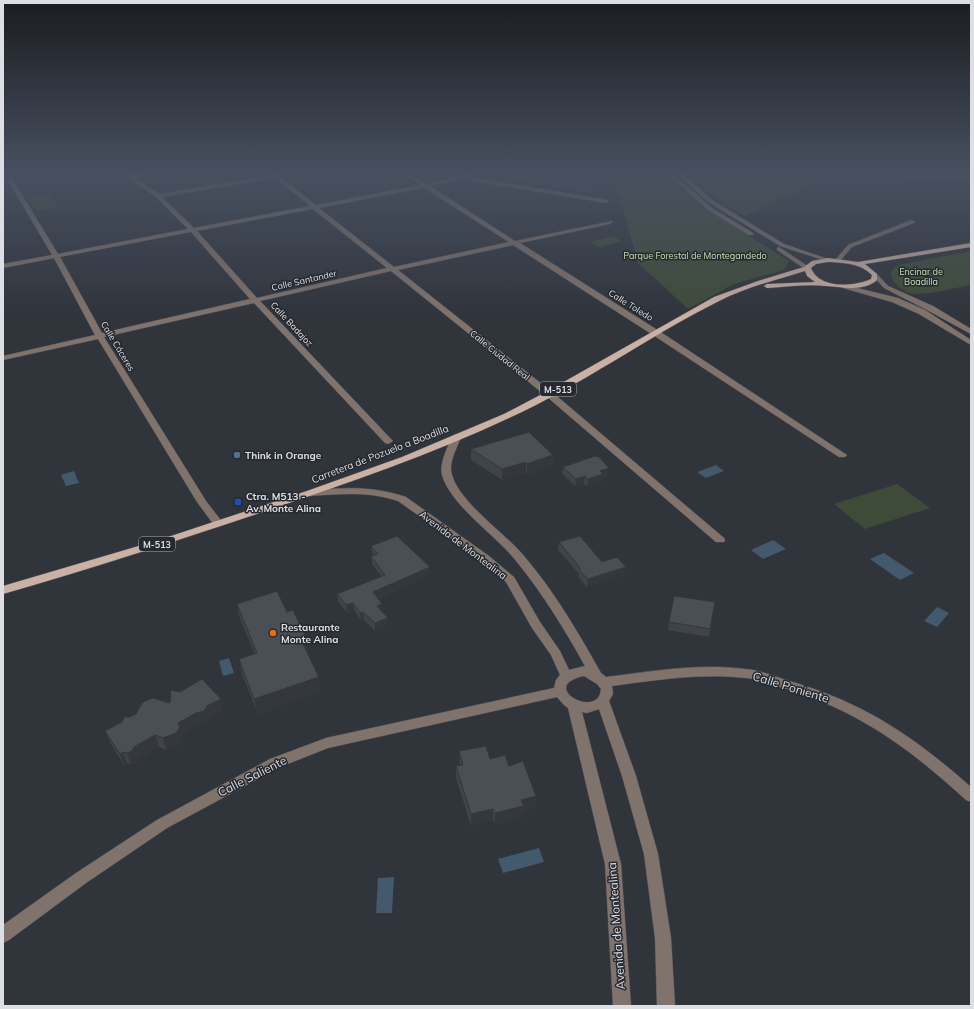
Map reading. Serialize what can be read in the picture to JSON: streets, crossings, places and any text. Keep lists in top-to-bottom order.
{
  "streets": {
    "main road": ["M-513", "Carretera de Pozuelo a Boadilla"],
    "street": [
      "Calle Santander",
      "Calle Toledo",
      "Calle Badajoz",
      "Calle Cáceres",
      "Calle Ciudad Real",
      "Avenida de Montealina",
      "Calle Poniente",
      "Calle Saliente"
    ]
  },
  "crossings": [
    ["Calle Santander", "Calle Toledo"],
    ["Calle Santander", "Calle Badajoz"],
    ["Calle Santander", "Calle Cáceres"],
    ["Calle Santander", "Calle Ciudad Real"],
    ["Calle Toledo", "Carretera de Pozuelo a Boadilla"],
    ["Calle Cáceres", "Carretera de Pozuelo a Boadilla"],
    ["Calle Ciudad Real", "Carretera de Pozuelo a Boadilla"],
    ["M-513", "Carretera de Pozuelo a Boadilla"],
    ["Carretera de Pozuelo a Boadilla", "Avenida de Montealina"],
    ["Avenida de Montealina", "Calle Poniente"],
    ["Avenida de Montealina", "Calle Saliente"],
    ["Calle Poniente", "Calle Saliente"]
  ],
  "parks": ["Parque Forestal de Montegandedo", "Encinar de Boadilla"],
  "places": {
    "other": ["Think in Orange", "Restaurante Monte Alina"],
    "transit": ["Ctra. M513 - Av. Monte Alina"]
  }
}
